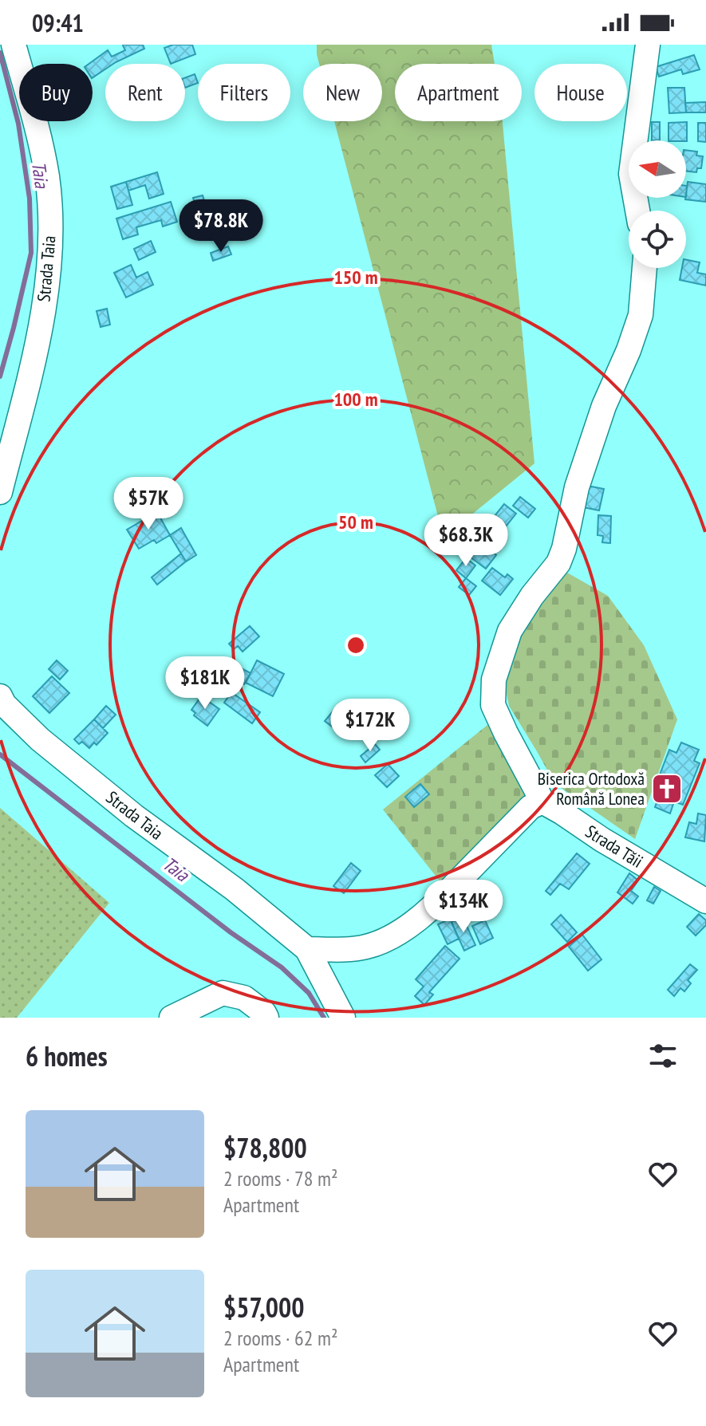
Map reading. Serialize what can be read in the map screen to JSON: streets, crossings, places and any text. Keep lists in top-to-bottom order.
{
  "streets": {
    "street": ["Strada Taia", "Strada Tăii"]
  },
  "water": ["Taia"],
  "places": {
    "church": ["Biserica Ortodoxă Română Lonea"]
  },
  "north": "left",
  "page": {
    "status": "09:41",
    "chip": [
      "Buy",
      "Rent",
      "Filters",
      "New",
      "Apartment",
      "House"
    ],
    "price": [
      "$78.8K",
      "$57K",
      "$68.3K",
      "$181K",
      "$172K",
      "$134K"
    ],
    "heading": "6 homes",
    "list": [
      {
        "name": "$78,800",
        "note": "2 rooms · 78 m² · Apartment"
      },
      {
        "name": "$57,000",
        "note": "2 rooms · 62 m² · Apartment"
      }
    ]
  },
  "rings": ["150 m", "100 m", "50 m"]
}
